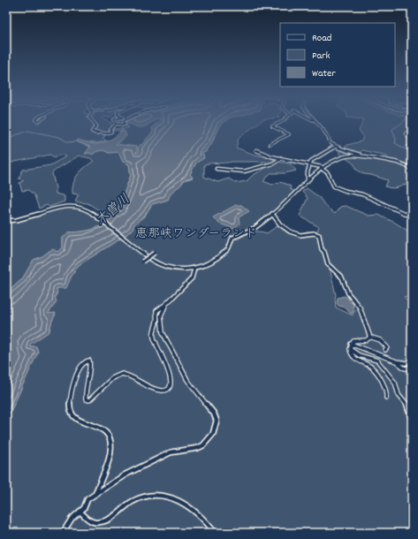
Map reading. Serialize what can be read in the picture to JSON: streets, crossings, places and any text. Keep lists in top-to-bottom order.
{
  "water": ["木曽川"],
  "parks": ["恵那峡ワンダーランド"],
  "legend": ["Road", "Park", "Water"]
}
